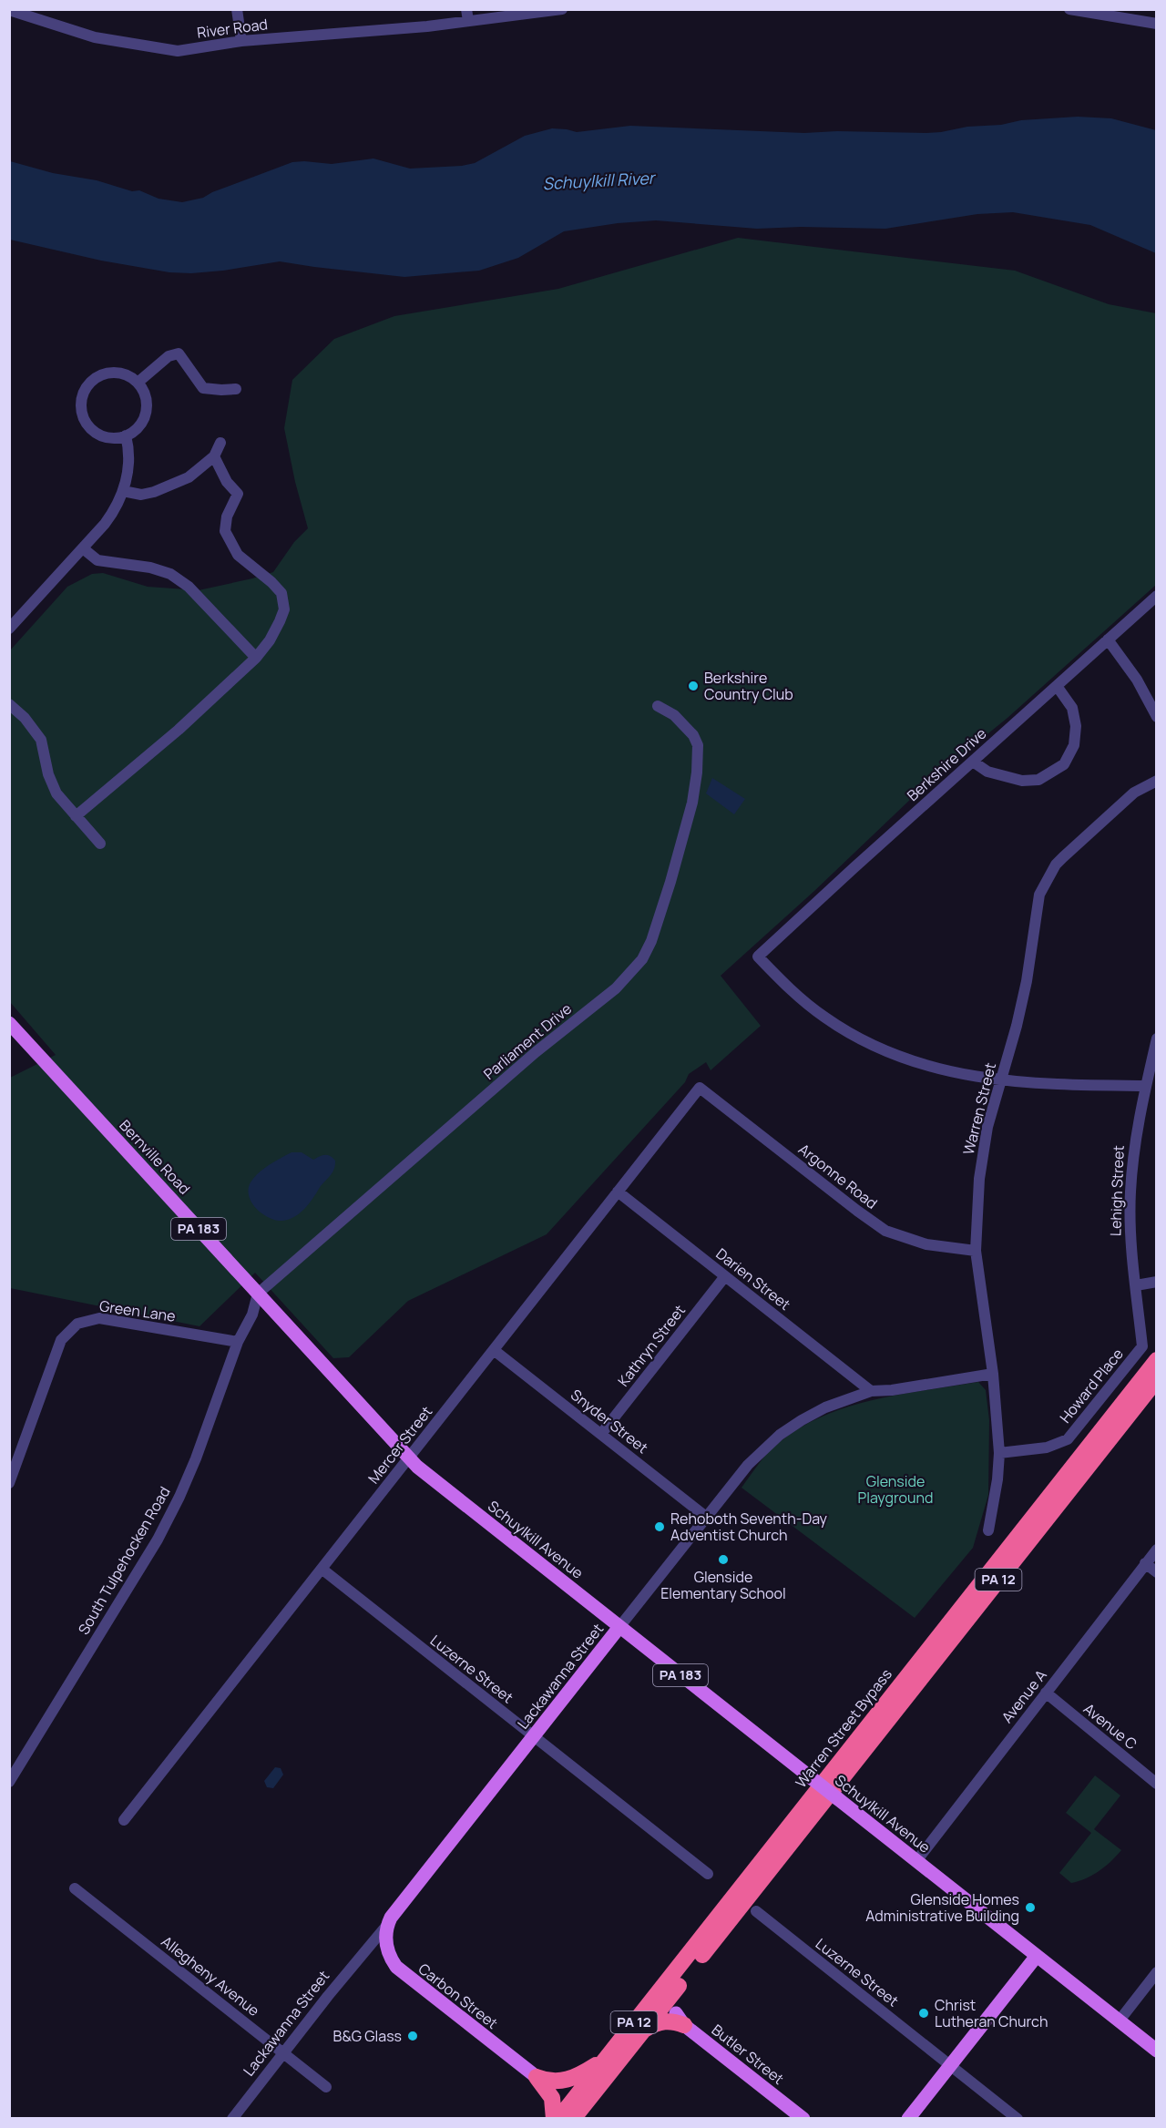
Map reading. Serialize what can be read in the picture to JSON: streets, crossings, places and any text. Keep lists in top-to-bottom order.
{
  "streets": {
    "highway": ["PA 12", "Warren Street Bypass"],
    "main road": [
      "Bernville Road",
      "PA 183",
      "Schuylkill Avenue",
      "Lackawanna Street",
      "Carbon Street",
      "Butler Street"
    ],
    "street": [
      "River Road",
      "Berkshire Drive",
      "Parliament Drive",
      "Warren Street",
      "Argonne Road",
      "Lehigh Street",
      "Darien Street",
      "Green Lane",
      "Kathryn Street",
      "Howard Place",
      "Snyder Street",
      "Mercer Street",
      "South Tulpehocken Road",
      "Luzerne Street",
      "Avenue A",
      "Avenue C",
      "Allegheny Avenue"
    ]
  },
  "crossings": [
    ["Berkshire Drive", "Warren Street"],
    ["Parliament Drive", "Bernville Road"],
    ["Warren Street", "Argonne Road"],
    ["Warren Street", "Howard Place"],
    ["Warren Street", "Lackawanna Street"],
    ["Bernville Road", "Schuylkill Avenue"],
    ["Argonne Road", "Mercer Street"],
    ["Lehigh Street", "Howard Place"],
    ["Darien Street", "Kathryn Street"],
    ["Darien Street", "Mercer Street"],
    ["Darien Street", "Lackawanna Street"],
    ["Green Lane", "South Tulpehocken Road"],
    ["Kathryn Street", "Snyder Street"],
    ["Snyder Street", "Mercer Street"],
    ["Snyder Street", "Lackawanna Street"],
    ["Mercer Street", "Schuylkill Avenue"],
    ["Mercer Street", "Luzerne Street"],
    ["Schuylkill Avenue", "Lackawanna Street"],
    ["Schuylkill Avenue", "Avenue A"],
    ["Luzerne Street", "Lackawanna Street"],
    ["Lackawanna Street", "Allegheny Avenue"],
    ["Lackawanna Street", "Carbon Street"],
    ["Avenue A", "Avenue C"]
  ],
  "water": ["Schuylkill River"],
  "parks": ["Glenside Playground"],
  "places": [
    "Berkshire Country Club",
    "Rehoboth Seventh-Day Adventist Church",
    "Glenside Elementary School",
    "Glenside Homes Administrative Building",
    "Christ Lutheran Church",
    "B&G Glass"
  ]
}
